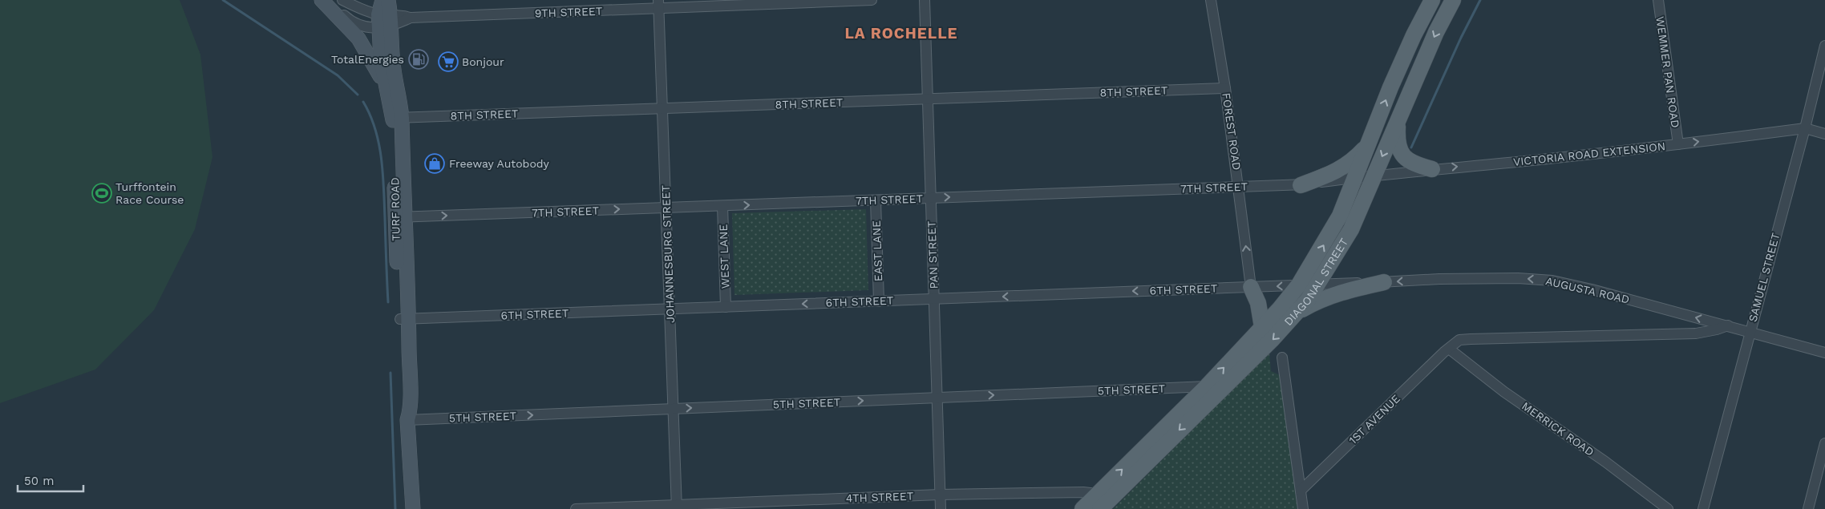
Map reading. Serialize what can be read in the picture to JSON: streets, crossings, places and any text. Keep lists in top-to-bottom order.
{
  "streets": {
    "main road": ["TURF ROAD", "DIAGONAL STREET"],
    "street": [
      "9TH STREET",
      "WEMMER PAN ROAD",
      "8TH STREET",
      "FOREST ROAD",
      "VICTORIA ROAD EXTENSION",
      "7TH STREET",
      "EAST LANE",
      "JOHANNESBURG STREET",
      "PAN STREET",
      "WEST LANE",
      "SAMUEL STREET",
      "6TH STREET",
      "AUGUSTA ROAD",
      "5TH STREET",
      "1ST AVENUE",
      "MERRICK ROAD",
      "4TH STREET"
    ]
  },
  "crossings": [
    ["9TH STREET", "TURF ROAD"],
    ["9TH STREET", "JOHANNESBURG STREET"],
    ["WEMMER PAN ROAD", "VICTORIA ROAD EXTENSION"],
    ["8TH STREET", "FOREST ROAD"],
    ["8TH STREET", "TURF ROAD"],
    ["8TH STREET", "JOHANNESBURG STREET"],
    ["8TH STREET", "PAN STREET"],
    ["FOREST ROAD", "7TH STREET"],
    ["FOREST ROAD", "6TH STREET"],
    ["VICTORIA ROAD EXTENSION", "7TH STREET"],
    ["VICTORIA ROAD EXTENSION", "SAMUEL STREET"],
    ["VICTORIA ROAD EXTENSION", "DIAGONAL STREET"],
    ["7TH STREET", "TURF ROAD"],
    ["7TH STREET", "EAST LANE"],
    ["7TH STREET", "JOHANNESBURG STREET"],
    ["7TH STREET", "PAN STREET"],
    ["7TH STREET", "WEST LANE"],
    ["7TH STREET", "DIAGONAL STREET"],
    ["TURF ROAD", "6TH STREET"],
    ["TURF ROAD", "5TH STREET"],
    ["EAST LANE", "6TH STREET"],
    ["JOHANNESBURG STREET", "6TH STREET"],
    ["JOHANNESBURG STREET", "5TH STREET"],
    ["JOHANNESBURG STREET", "4TH STREET"],
    ["PAN STREET", "6TH STREET"],
    ["PAN STREET", "5TH STREET"],
    ["PAN STREET", "4TH STREET"],
    ["WEST LANE", "6TH STREET"],
    ["SAMUEL STREET", "AUGUSTA ROAD"],
    ["DIAGONAL STREET", "6TH STREET"],
    ["DIAGONAL STREET", "AUGUSTA ROAD"],
    ["DIAGONAL STREET", "5TH STREET"],
    ["DIAGONAL STREET", "4TH STREET"],
    ["6TH STREET", "AUGUSTA ROAD"],
    ["AUGUSTA ROAD", "1ST AVENUE"],
    ["1ST AVENUE", "MERRICK ROAD"]
  ],
  "one_way": [
    "VICTORIA ROAD EXTENSION",
    "7TH STREET",
    "6TH STREET",
    "AUGUSTA ROAD",
    "5TH STREET"
  ],
  "districts": ["LA ROCHELLE"],
  "places": {
    "fuel station": ["TotalEnergies"],
    "supermarket": ["Bonjour"],
    "shop": ["Freeway Autobody"],
    "sports": ["Turffontein Race Course"]
  },
  "scale_bar": "50 m"
}
